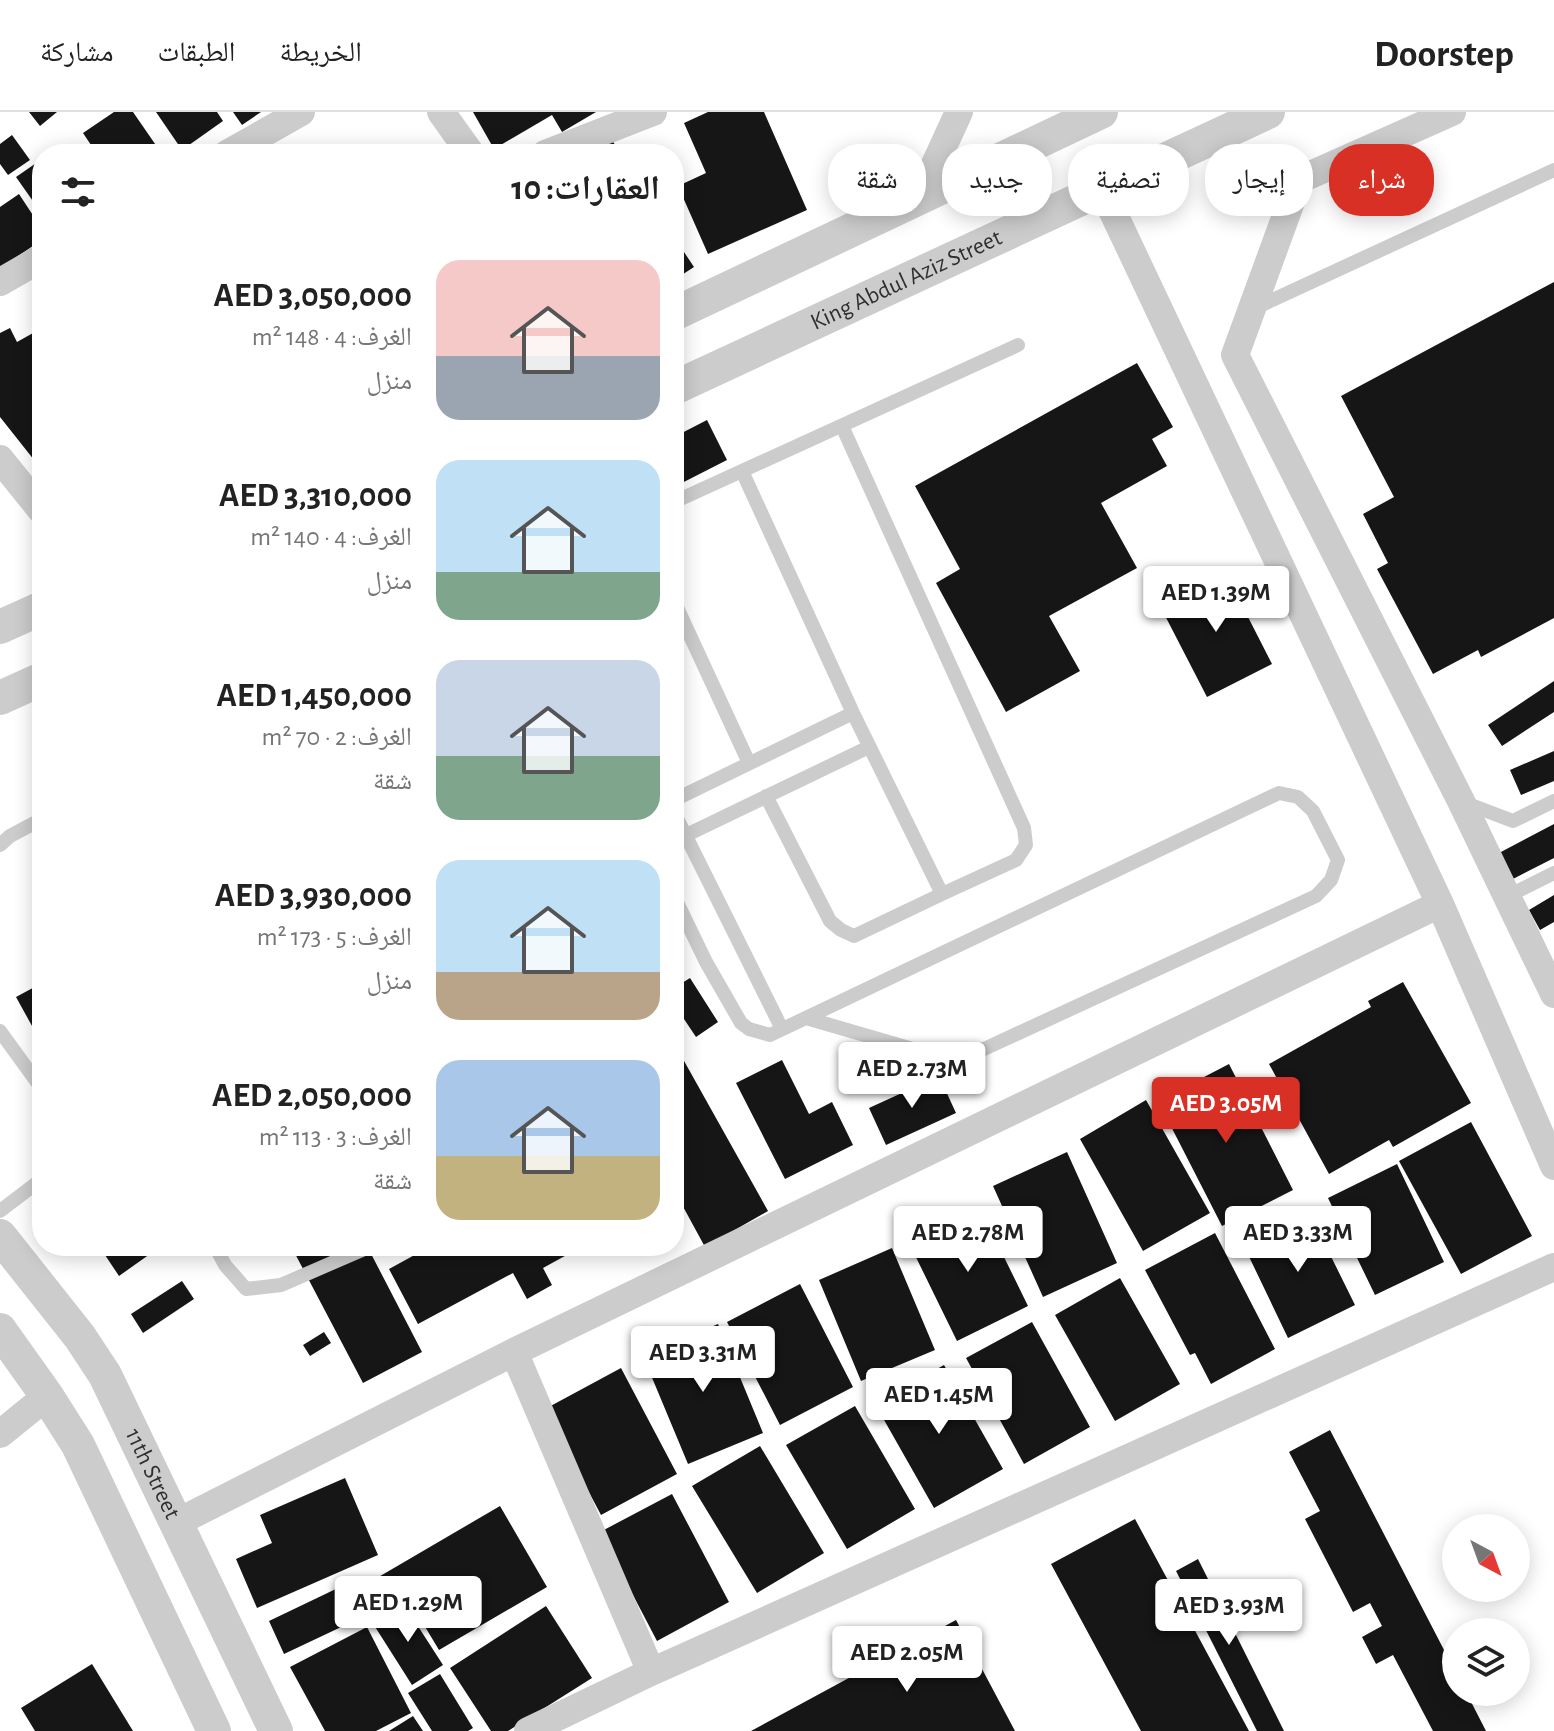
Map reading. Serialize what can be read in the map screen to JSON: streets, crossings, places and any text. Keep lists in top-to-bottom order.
{
  "streets": {
    "street": ["King Abdul Aziz Street", "11th Street"]
  },
  "north": "bottom right",
  "page": {
    "header": "Doorstep",
    "nav": ["الخريطة", "الطبقات", "مشاركة"],
    "chip": [
      "شراء",
      "إيجار",
      "تصفية",
      "جديد",
      "شقة"
    ],
    "heading": "العقارات: 10",
    "list": [
      {
        "name": "AED 3,050,000",
        "note": "الغرف: 4 · 148 m² · منزل"
      },
      {
        "name": "AED 3,310,000",
        "note": "الغرف: 4 · 140 m² · منزل"
      },
      {
        "name": "AED 1,450,000",
        "note": "الغرف: 2 · 70 m² · شقة"
      },
      {
        "name": "AED 3,930,000",
        "note": "الغرف: 5 · 173 m² · منزل"
      },
      {
        "name": "AED 2,050,000",
        "note": "الغرف: 3 · 113 m² · شقة"
      }
    ],
    "price": [
      "AED 1.39M",
      "AED 2.73M",
      "AED 3.05M",
      "AED 2.78M",
      "AED 3.33M",
      "AED 3.31M",
      "AED 1.45M",
      "AED 1.29M",
      "AED 3.93M",
      "AED 2.05M"
    ]
  }
}
